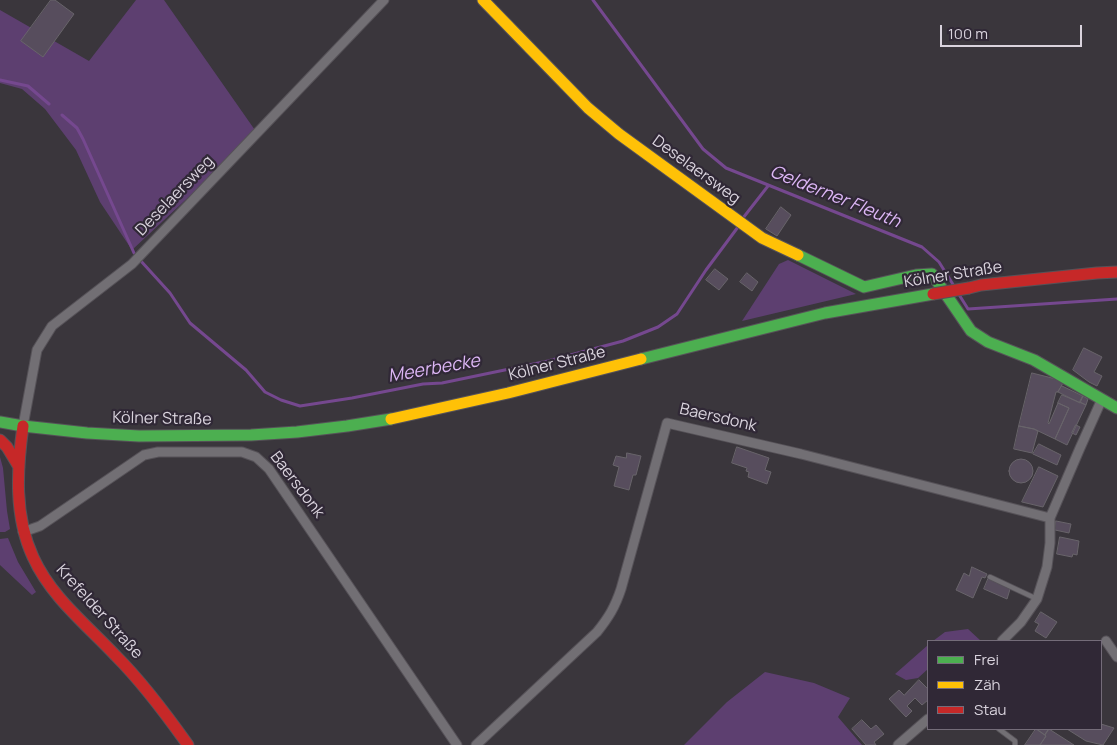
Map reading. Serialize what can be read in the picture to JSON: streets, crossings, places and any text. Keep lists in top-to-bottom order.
{
  "streets": {
    "main road": ["Deselaersweg", "Kölner Straße", "Krefelder Straße"],
    "street": ["Baersdonk"]
  },
  "crossings": [
    ["Deselaersweg", "Kölner Straße"],
    ["Deselaersweg", "Krefelder Straße"],
    ["Kölner Straße", "Krefelder Straße"],
    ["Baersdonk", "Krefelder Straße"]
  ],
  "water": ["Gelderner Fleuth", "Meerbecke"],
  "legend": ["Frei", "Zäh", "Stau"],
  "scale_bar": "100 m"
}
